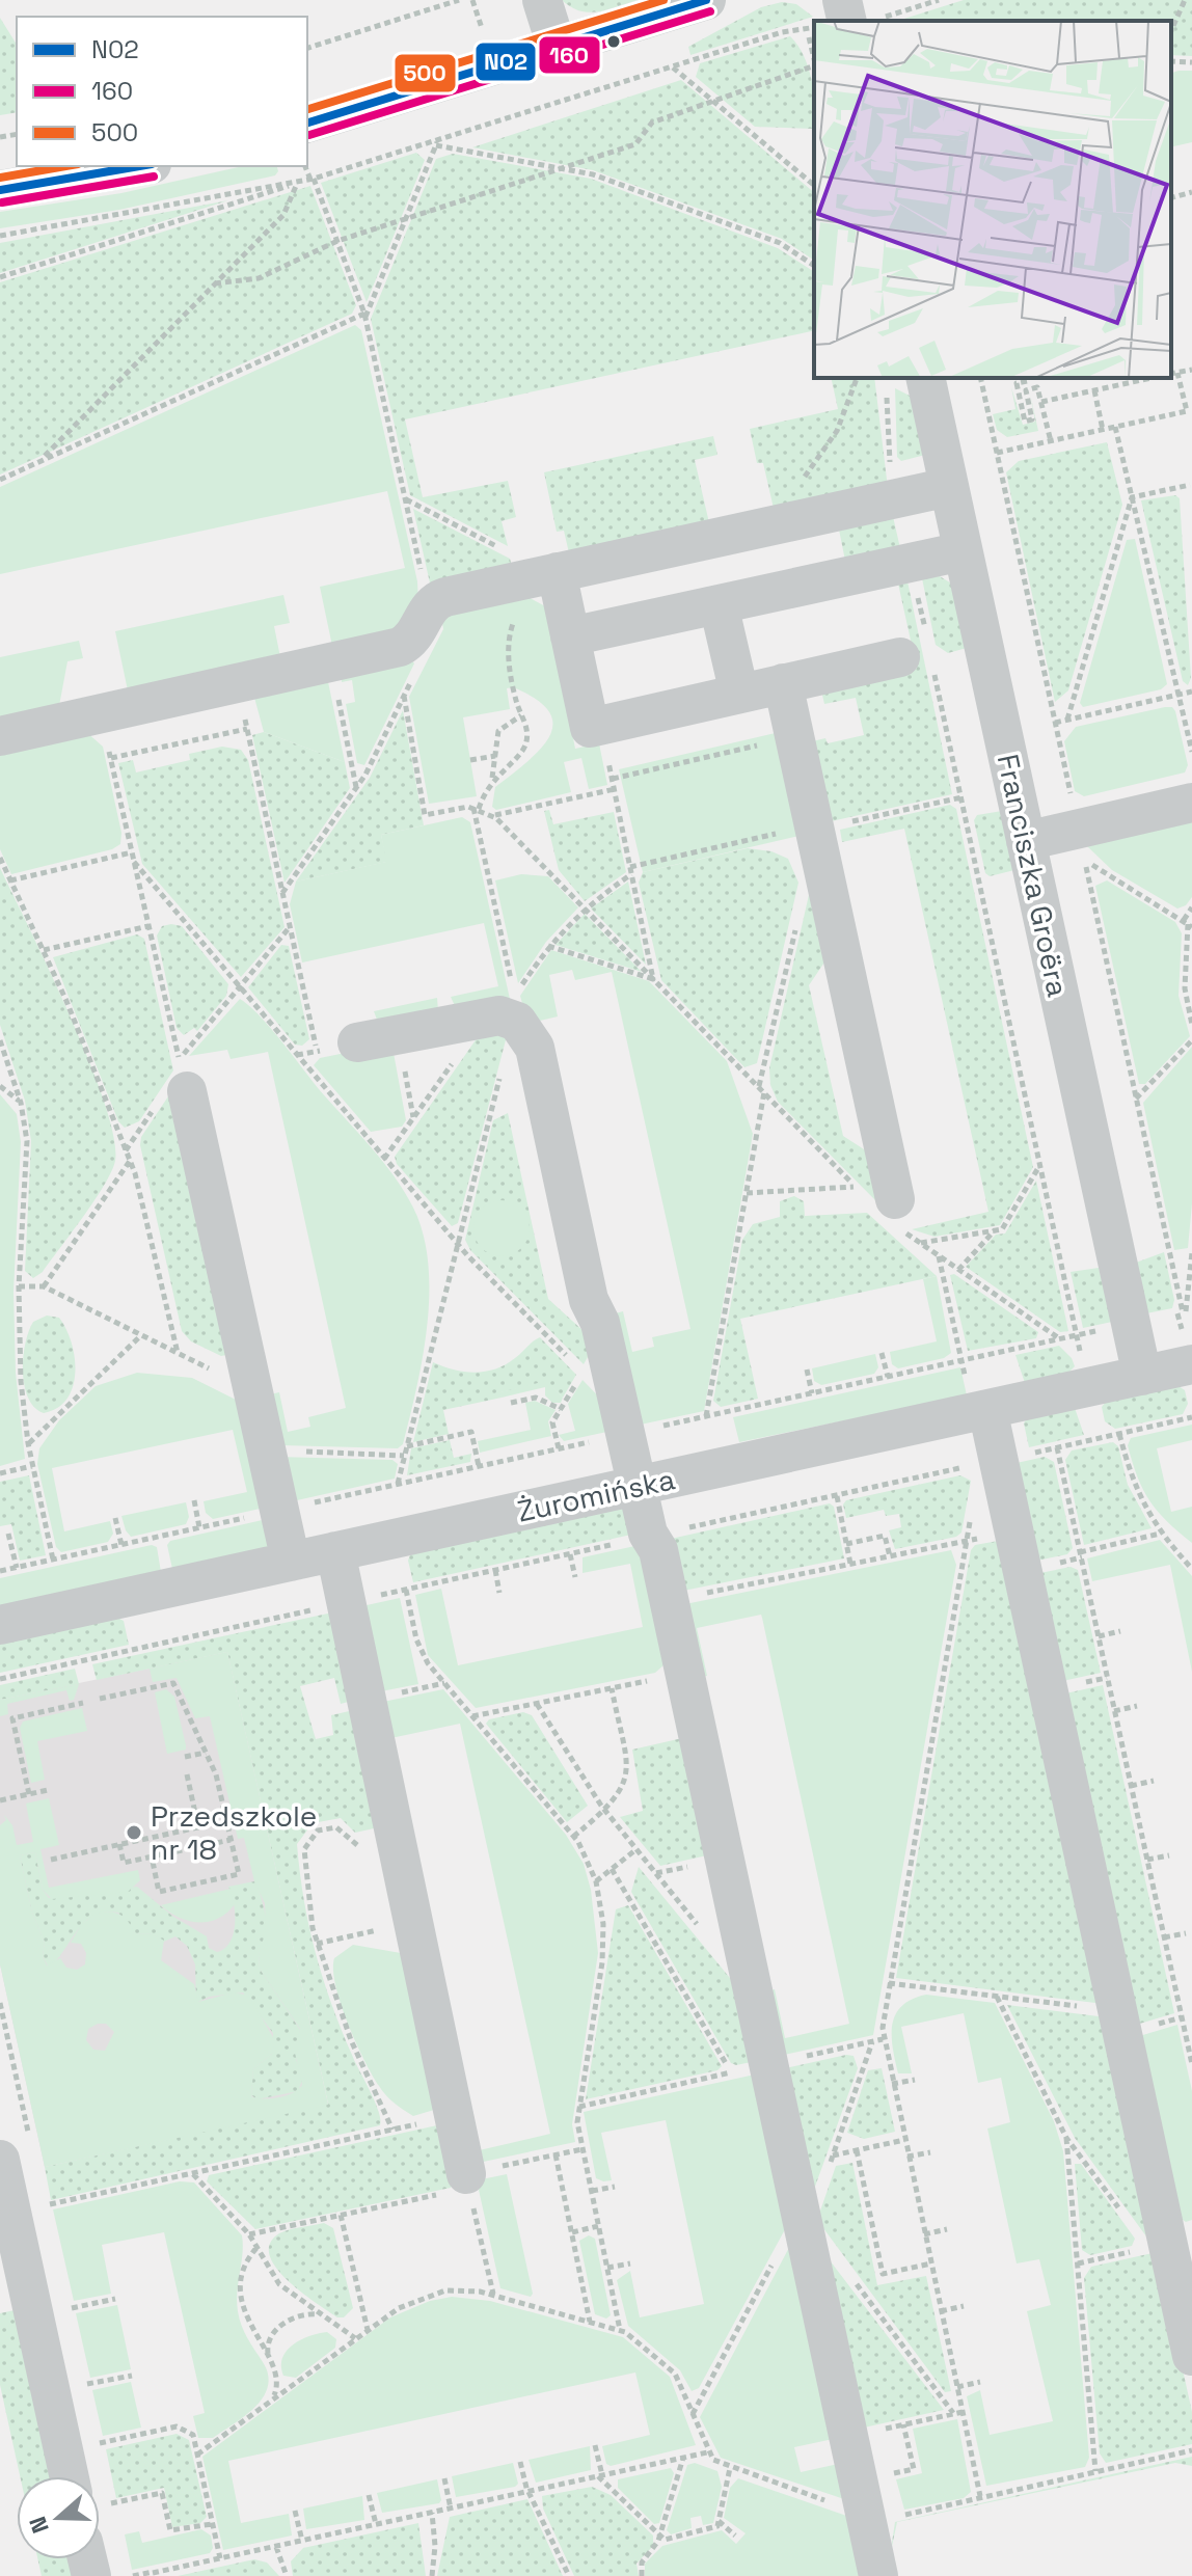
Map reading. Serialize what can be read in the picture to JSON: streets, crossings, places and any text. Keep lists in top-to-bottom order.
{
  "streets": {
    "street": ["Franciszka Groëra", "Żuromińska"]
  },
  "crossings": [
    ["Franciszka Groëra", "Żuromińska"]
  ],
  "places": ["Przedszkole nr 18"],
  "lines": ["transit line N02", "transit line 500", "transit line 160"],
  "legend": ["N02", "160", "500"],
  "north": "left"
}
